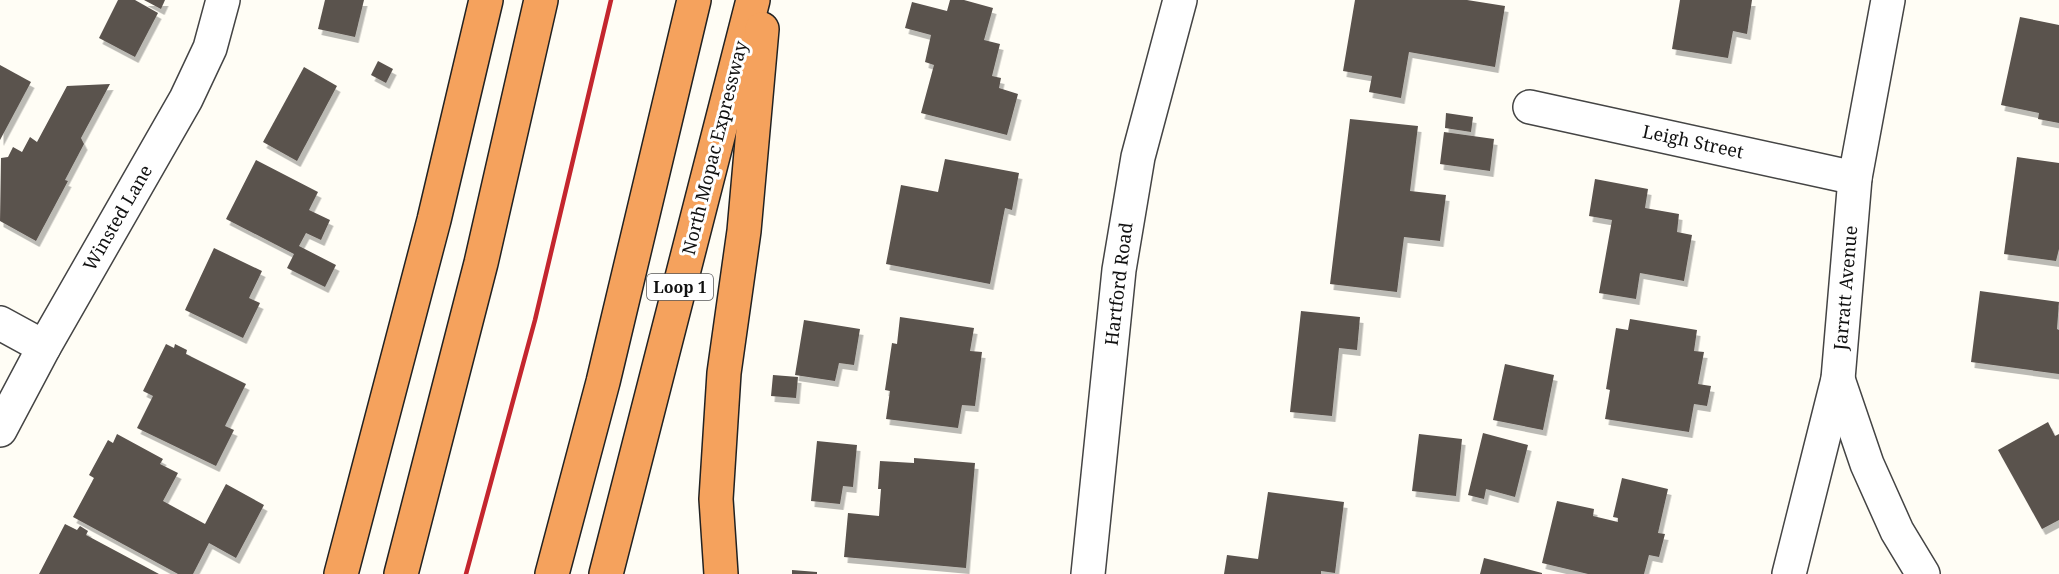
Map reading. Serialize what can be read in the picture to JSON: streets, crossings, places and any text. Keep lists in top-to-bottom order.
{
  "streets": {
    "highway": ["North Mopac Expressway", "Loop 1"],
    "street": [
      "Leigh Street",
      "Winsted Lane",
      "Hartford Road",
      "Jarratt Avenue"
    ]
  },
  "crossings": [
    ["Leigh Street", "Jarratt Avenue"]
  ]
}
